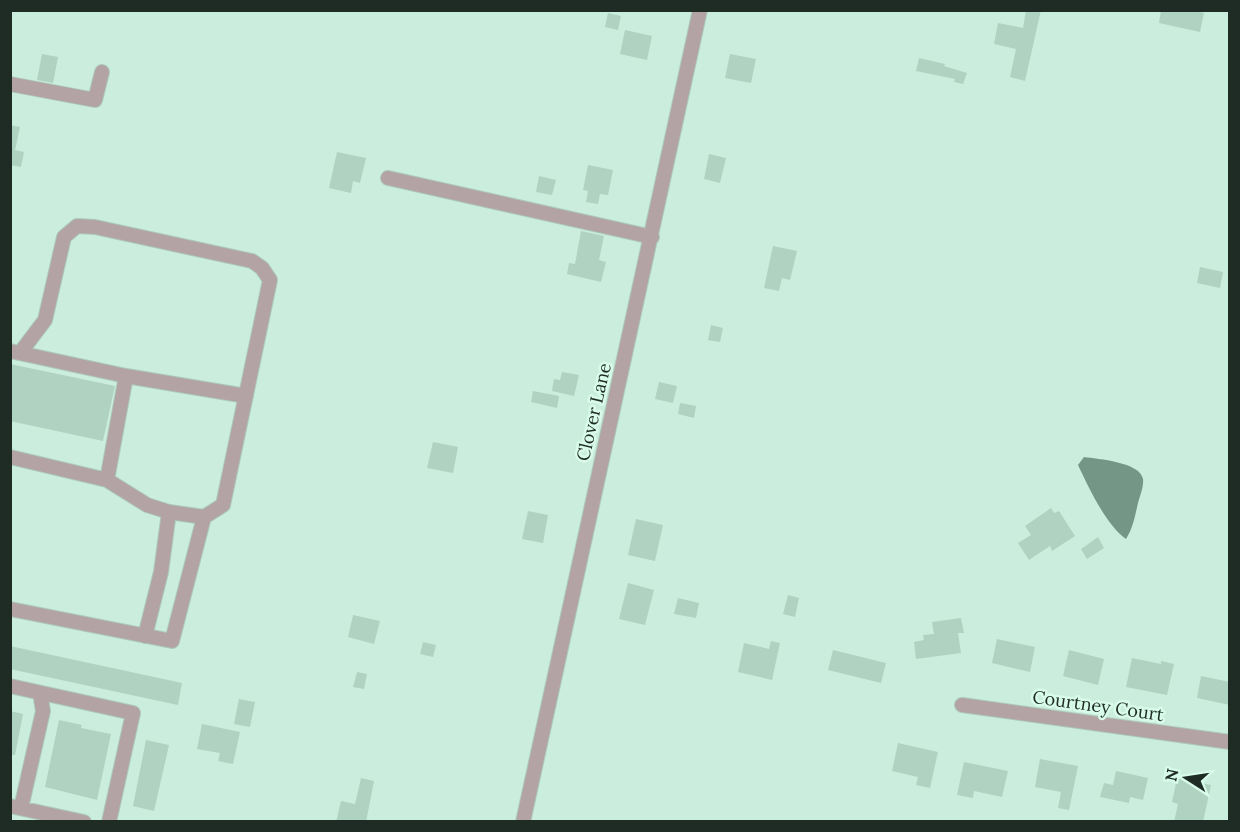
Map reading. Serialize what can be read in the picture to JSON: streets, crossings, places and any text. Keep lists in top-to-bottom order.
{
  "streets": {
    "street": ["Clover Lane", "Courtney Court"]
  },
  "north": "left"
}
